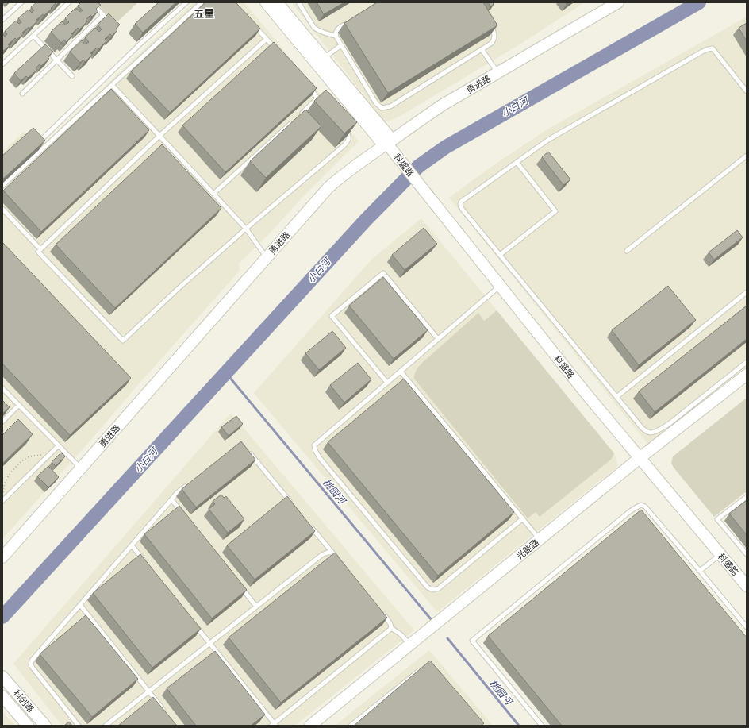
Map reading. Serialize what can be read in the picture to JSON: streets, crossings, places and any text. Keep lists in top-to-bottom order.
{
  "streets": {
    "street": [
      "勇进路",
      "科盛路",
      "光能路",
      "科创路"
    ]
  },
  "crossings": [
    ["勇进路", "科盛路"],
    ["科盛路", "光能路"]
  ],
  "districts": ["五星"],
  "water": ["小白河", "桃园河"]
}
